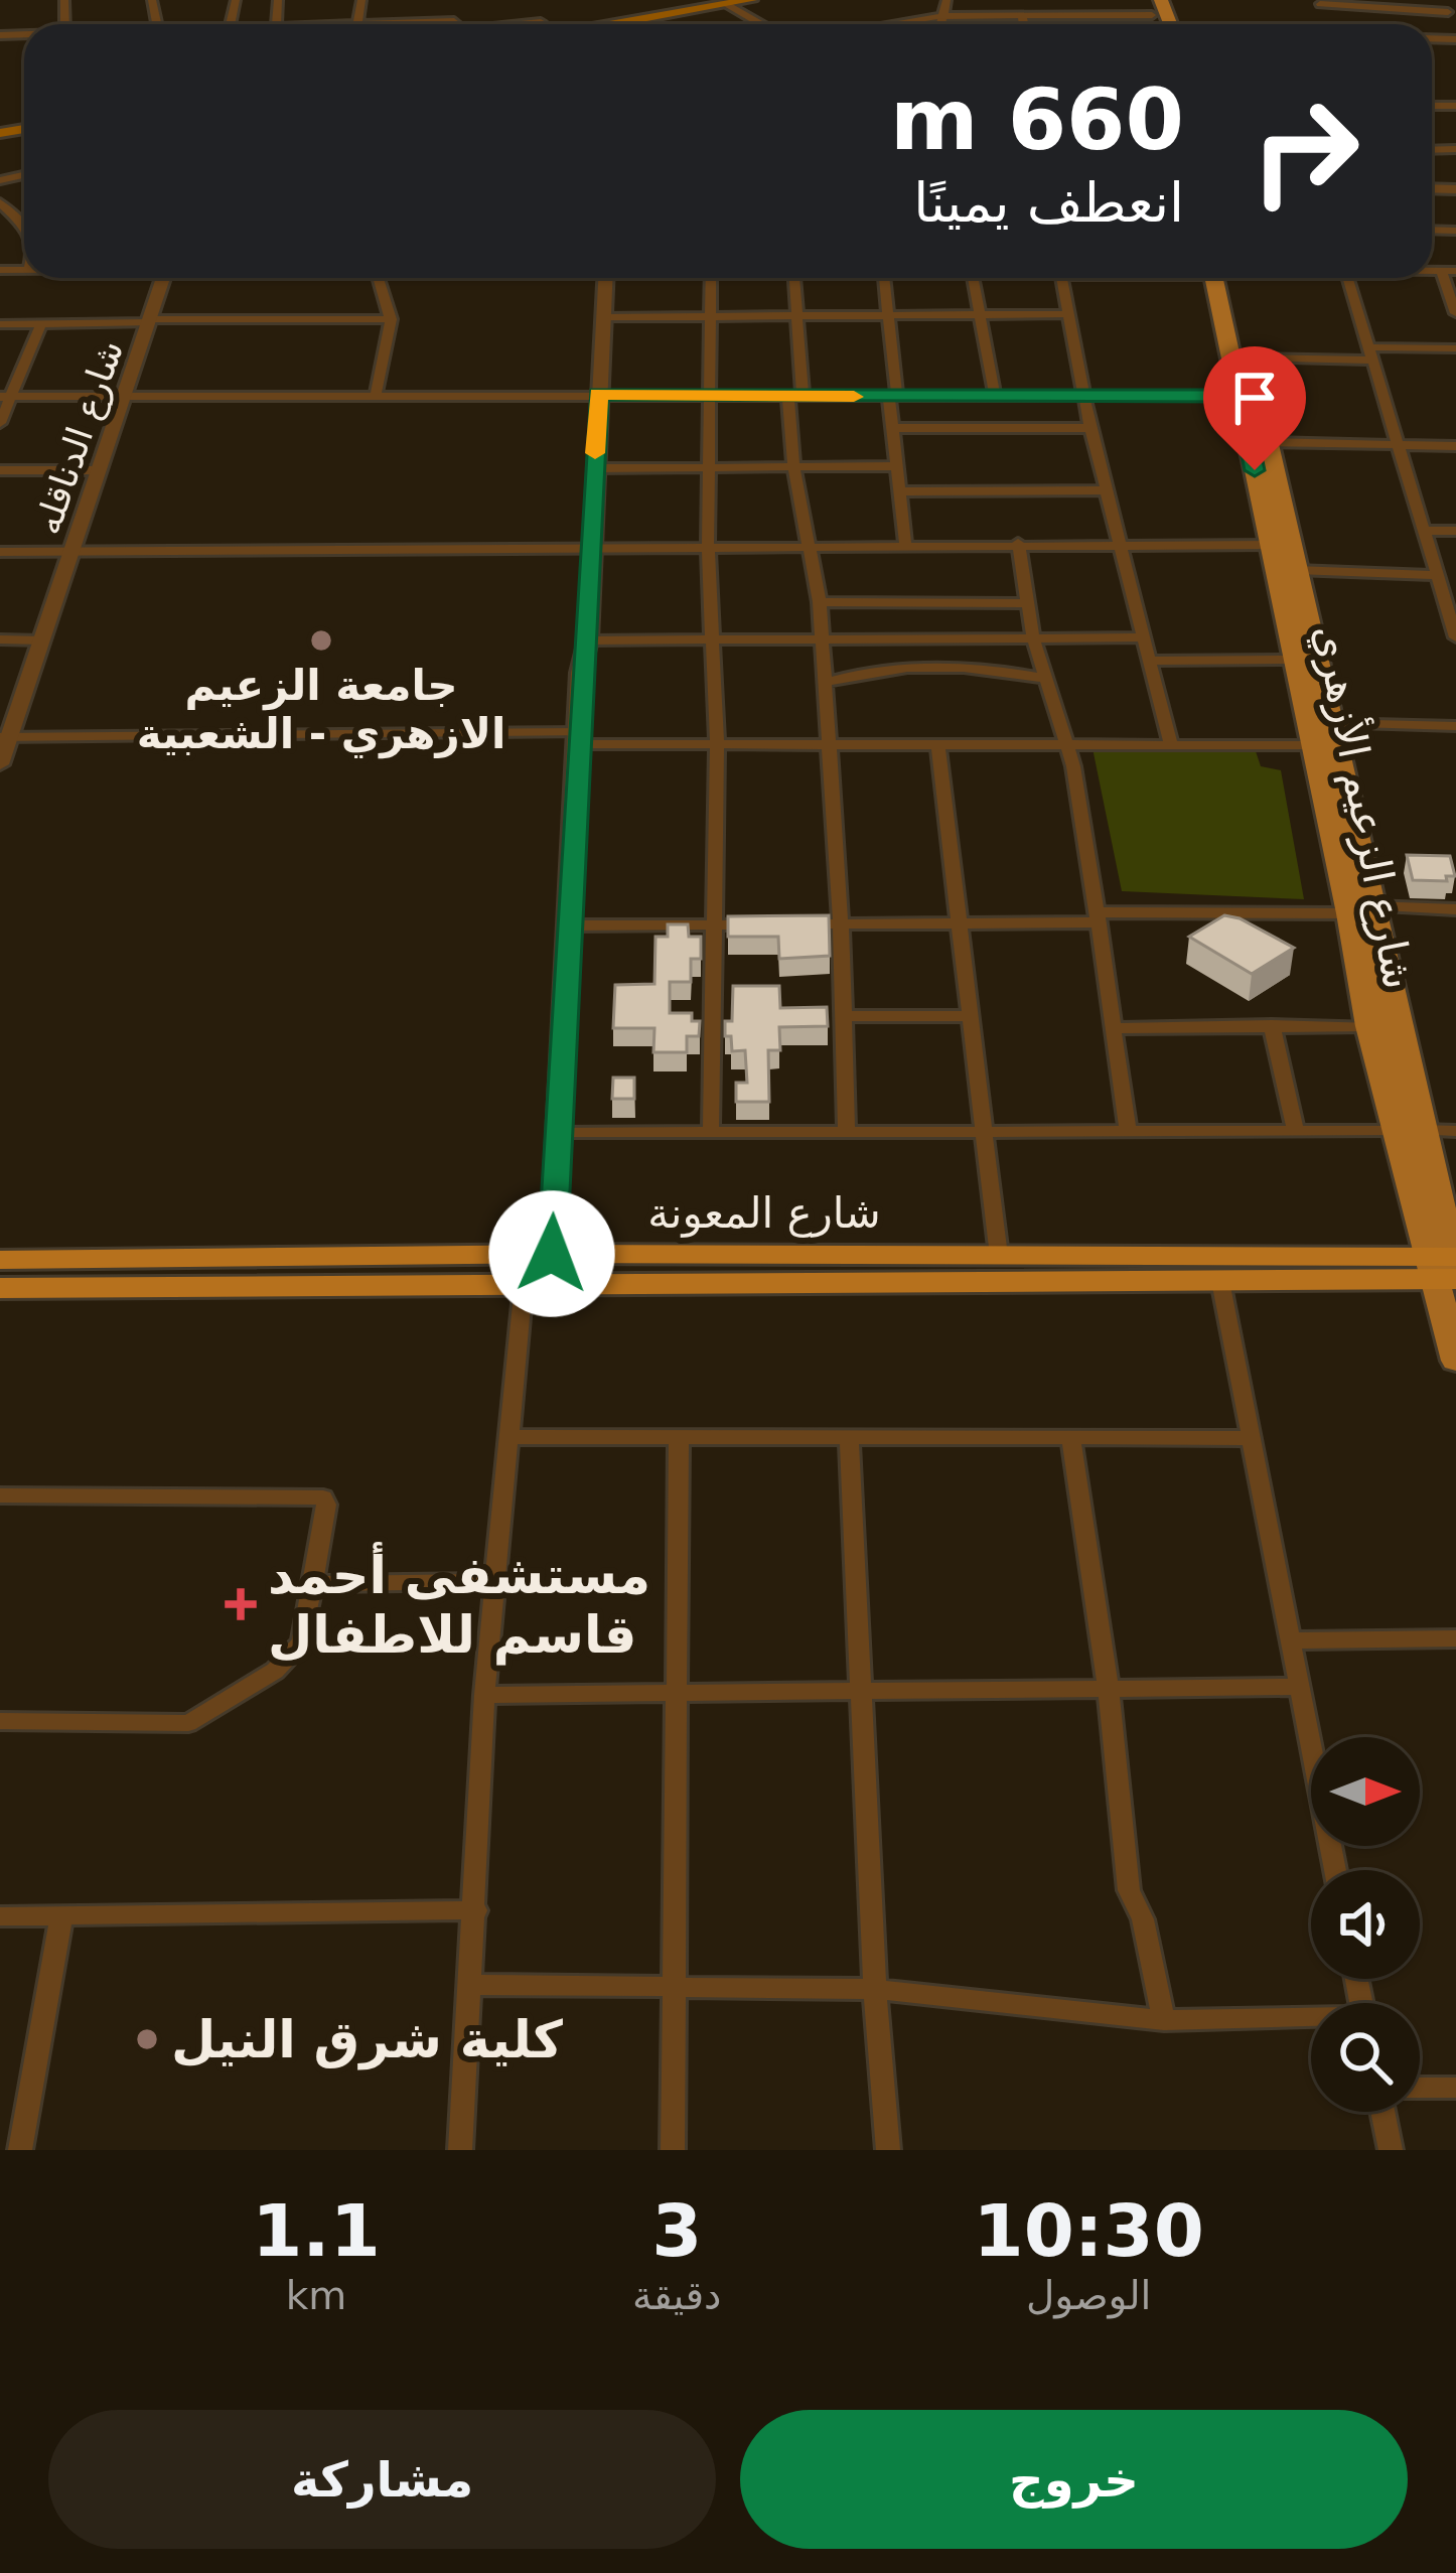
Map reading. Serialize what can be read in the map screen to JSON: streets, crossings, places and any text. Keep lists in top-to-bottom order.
{
  "streets": {
    "highway": ["شارع المعونة"],
    "main road": ["شارع الزعيم الأزهري"],
    "street": ["شارع الدناقله"]
  },
  "crossings": [
    ["شارع الزعيم الأزهري", "شارع المعونة"]
  ],
  "places": {
    "other": ["جامعة الزعيم الازهري - الشعبية", "كلية شرق النيل"],
    "health": ["مستشفى أحمد قاسم للاطفال"]
  },
  "north": "right",
  "page": {
    "turn": ["660 m", "انعطف يمينًا"],
    "eta": [
      "10:30",
      "الوصول",
      "3",
      "دقيقة",
      "1.1",
      "km"
    ],
    "buttons": ["خروج", "مشاركة"]
  }
}
